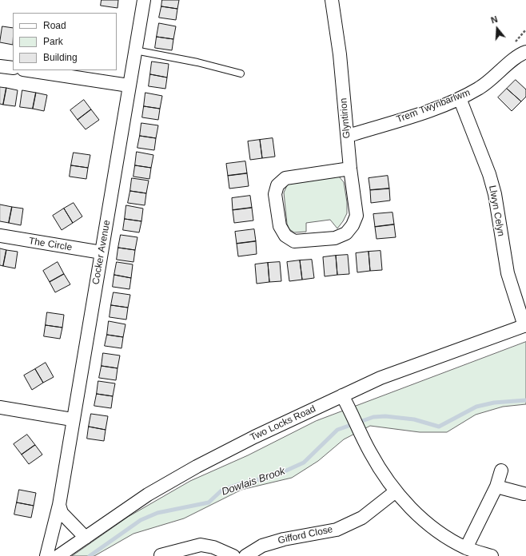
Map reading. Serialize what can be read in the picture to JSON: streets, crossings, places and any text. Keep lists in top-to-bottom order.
{
  "streets": {
    "street": [
      "Trem Twynbarlwm",
      "Glyntirion",
      "Llwyn Celyn",
      "The Circle",
      "Cocker Avenue",
      "Two Locks Road",
      "Gifford Close"
    ]
  },
  "crossings": [
    ["Trem Twynbarlwm", "Glyntirion"],
    ["Trem Twynbarlwm", "Llwyn Celyn"],
    ["Llwyn Celyn", "Two Locks Road"],
    ["The Circle", "Cocker Avenue"]
  ],
  "water": ["Dowlais Brook"],
  "legend": ["Road", "Park", "Building"],
  "north": "top"
}
